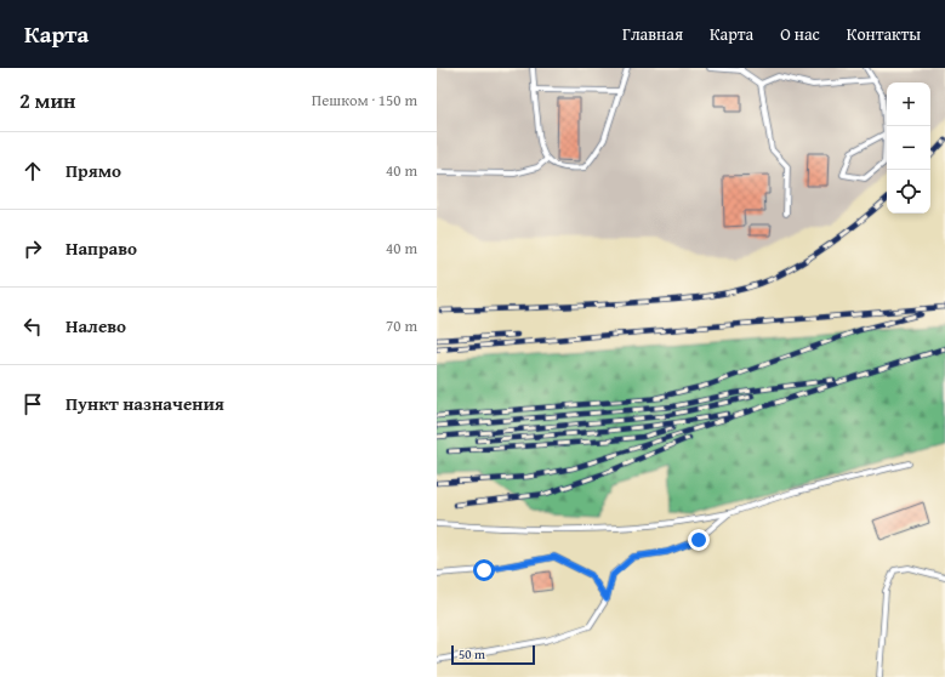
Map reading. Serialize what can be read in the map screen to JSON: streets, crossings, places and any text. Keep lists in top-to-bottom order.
{
  "scale_bar": "50 m",
  "page": {
    "header": "Карта",
    "nav": [
      "Главная",
      "Карта",
      "О нас",
      "Контакты"
    ],
    "heading": ["2 мин", "Пешком · 150 m"],
    "map_buttons": ["+", "−"],
    "list": [
      ["Прямо", "40 m"],
      ["Направо", "40 m"],
      ["Налево", "70 m"],
      "Пункт назначения"
    ],
    "scale": "50 m"
  }
}
